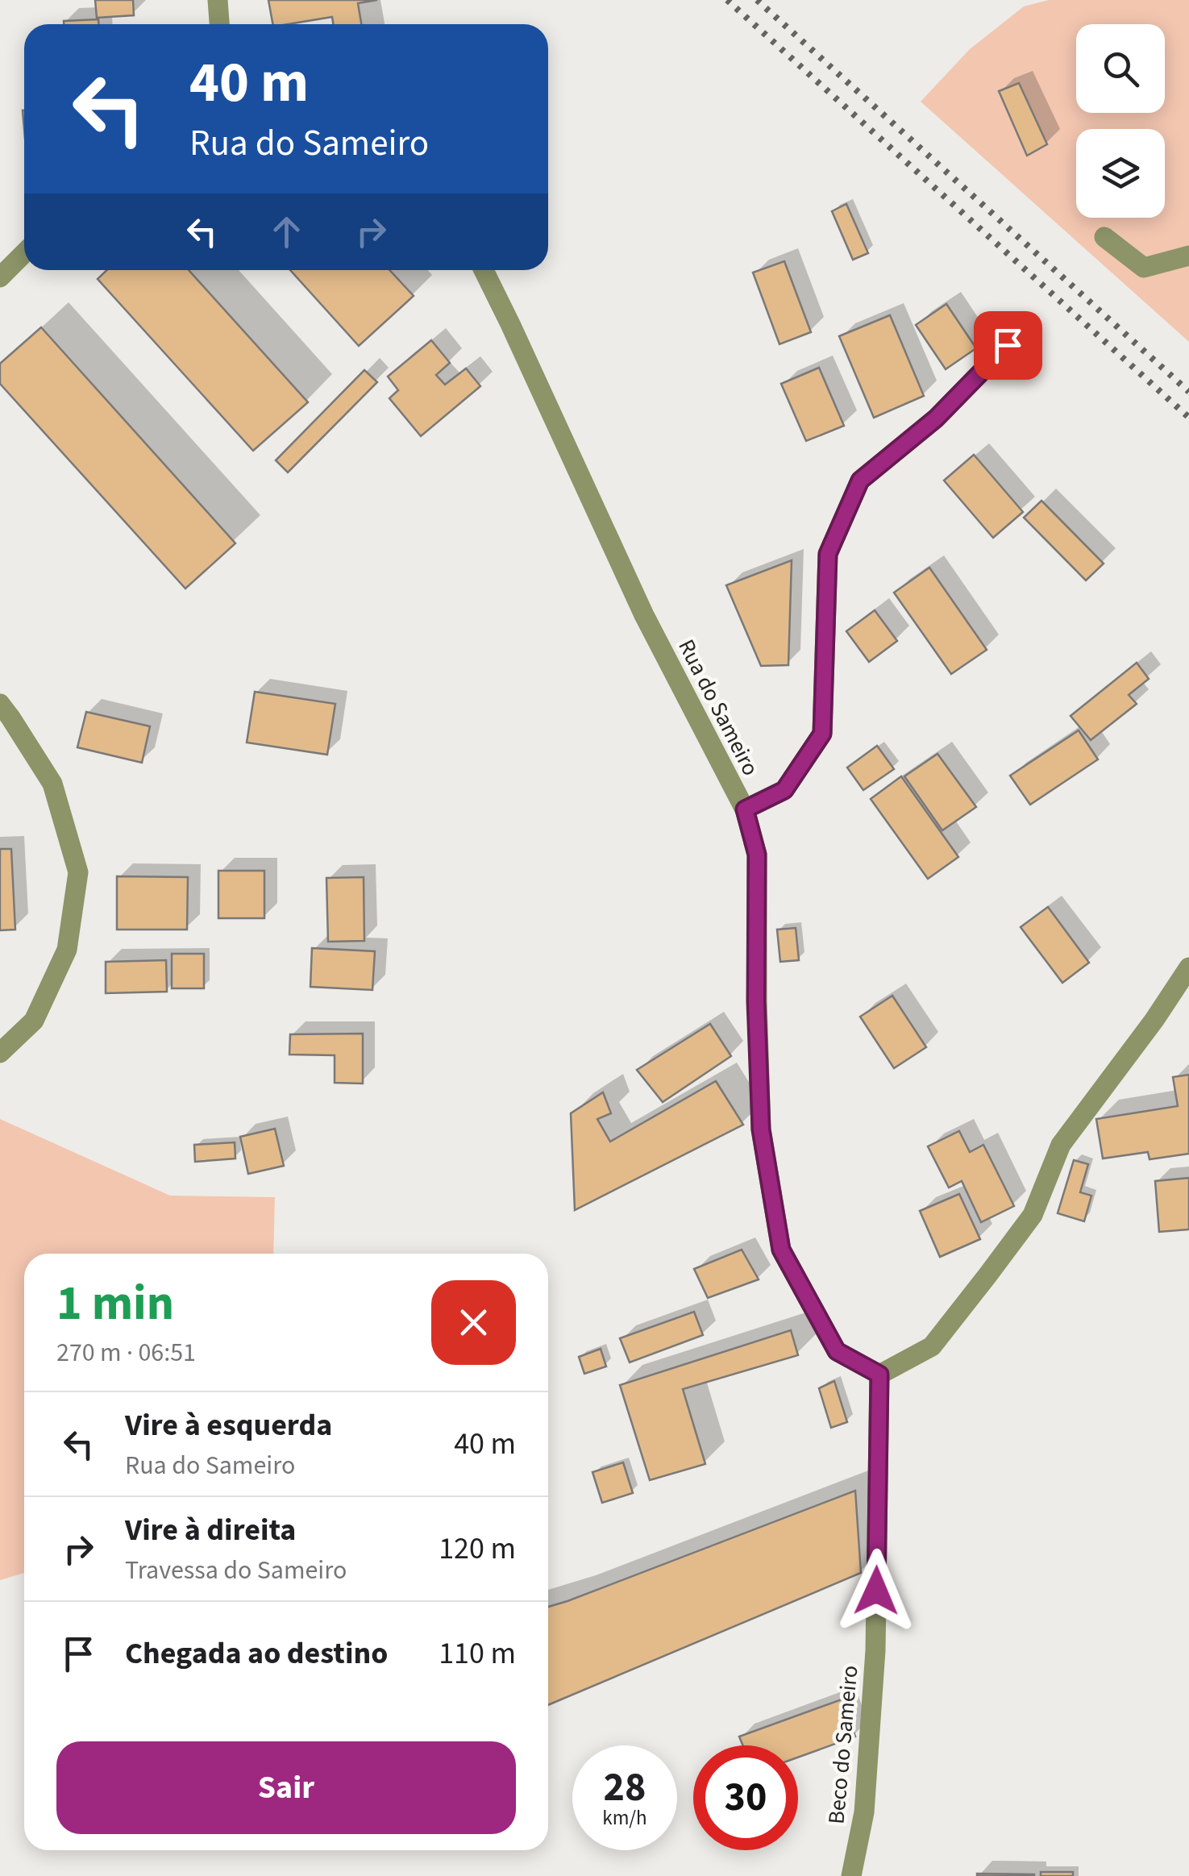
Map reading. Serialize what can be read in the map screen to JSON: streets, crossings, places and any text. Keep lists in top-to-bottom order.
{
  "streets": {
    "street": ["Rua do Sameiro", "Beco do Sameiro"]
  },
  "crossings": [
    ["Rua do Sameiro", "Beco do Sameiro"]
  ],
  "page": {
    "turn": ["40 m", "Rua do Sameiro"],
    "heading": ["1 min", "270 m · 06:51"],
    "list": [
      {
        "name": "Vire à esquerda",
        "note": "Rua do Sameiro",
        "value": "40 m"
      },
      {
        "name": "Vire à direita",
        "note": "Travessa do Sameiro",
        "value": "120 m"
      },
      {
        "name": "Chegada ao destino",
        "value": "110 m"
      }
    ],
    "buttons": "Sair",
    "speed": "28 km/h",
    "limit": "30"
  }
}
